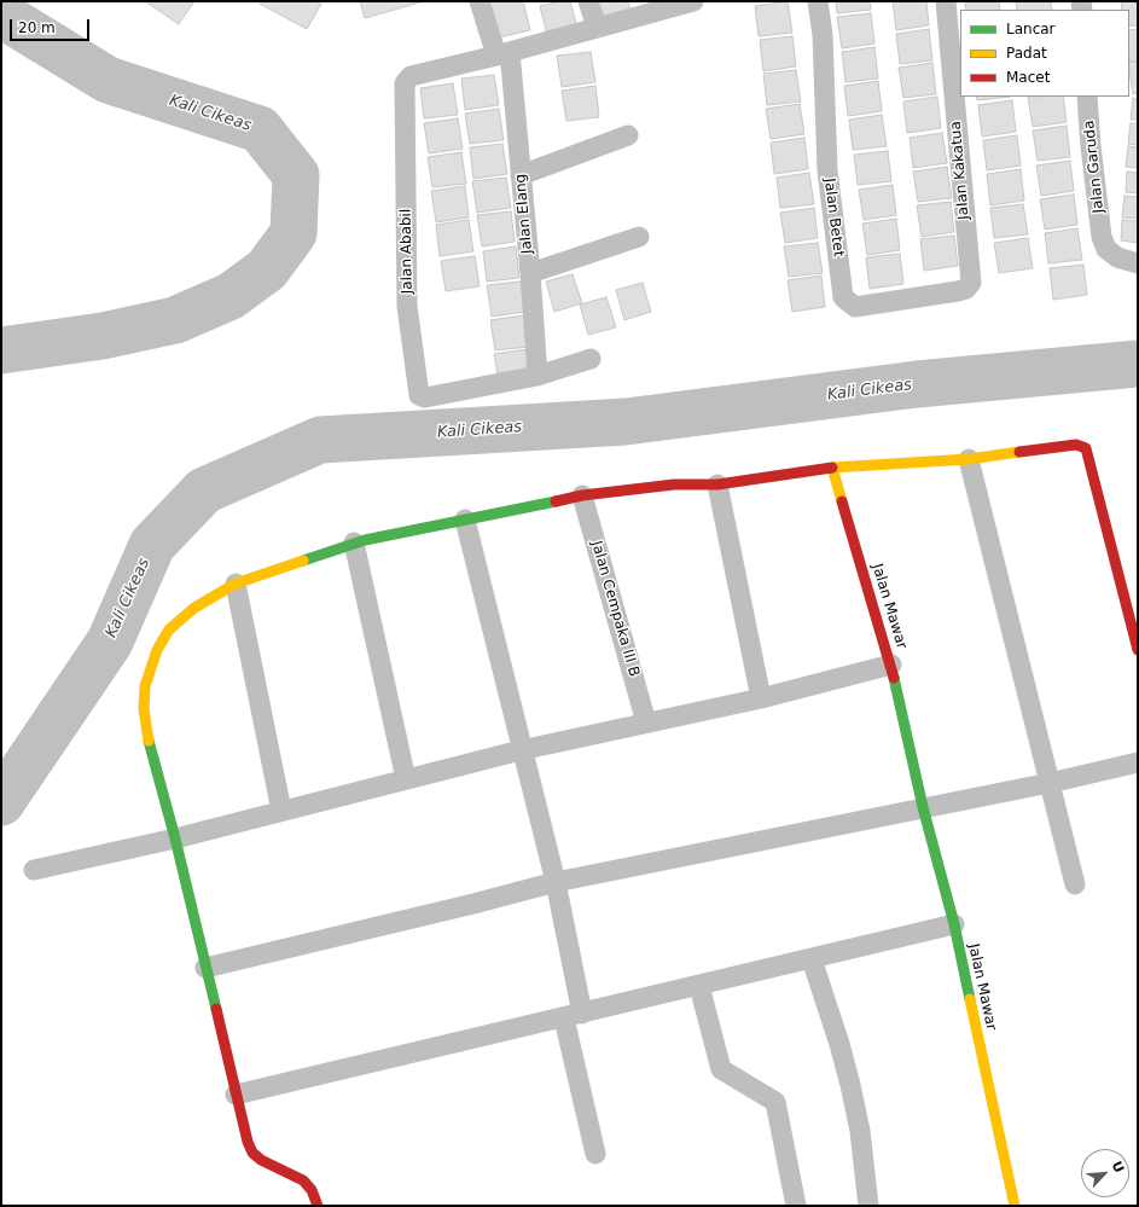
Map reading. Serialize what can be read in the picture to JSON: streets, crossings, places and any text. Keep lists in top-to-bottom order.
{
  "streets": {
    "street": [
      "Jalan Garuda",
      "Jalan Kakatua",
      "Jalan Elang",
      "Jalan Betet",
      "Jalan Ababil",
      "Jalan Mawar",
      "Jalan Cempaka III B"
    ]
  },
  "crossings": [
    ["Jalan Kakatua", "Jalan Betet"],
    ["Jalan Elang", "Jalan Ababil"]
  ],
  "water": ["Kali Cikeas"],
  "legend": ["Lancar", "Padat", "Macet"],
  "scale_bar": "20 m",
  "north": "top right"
}
